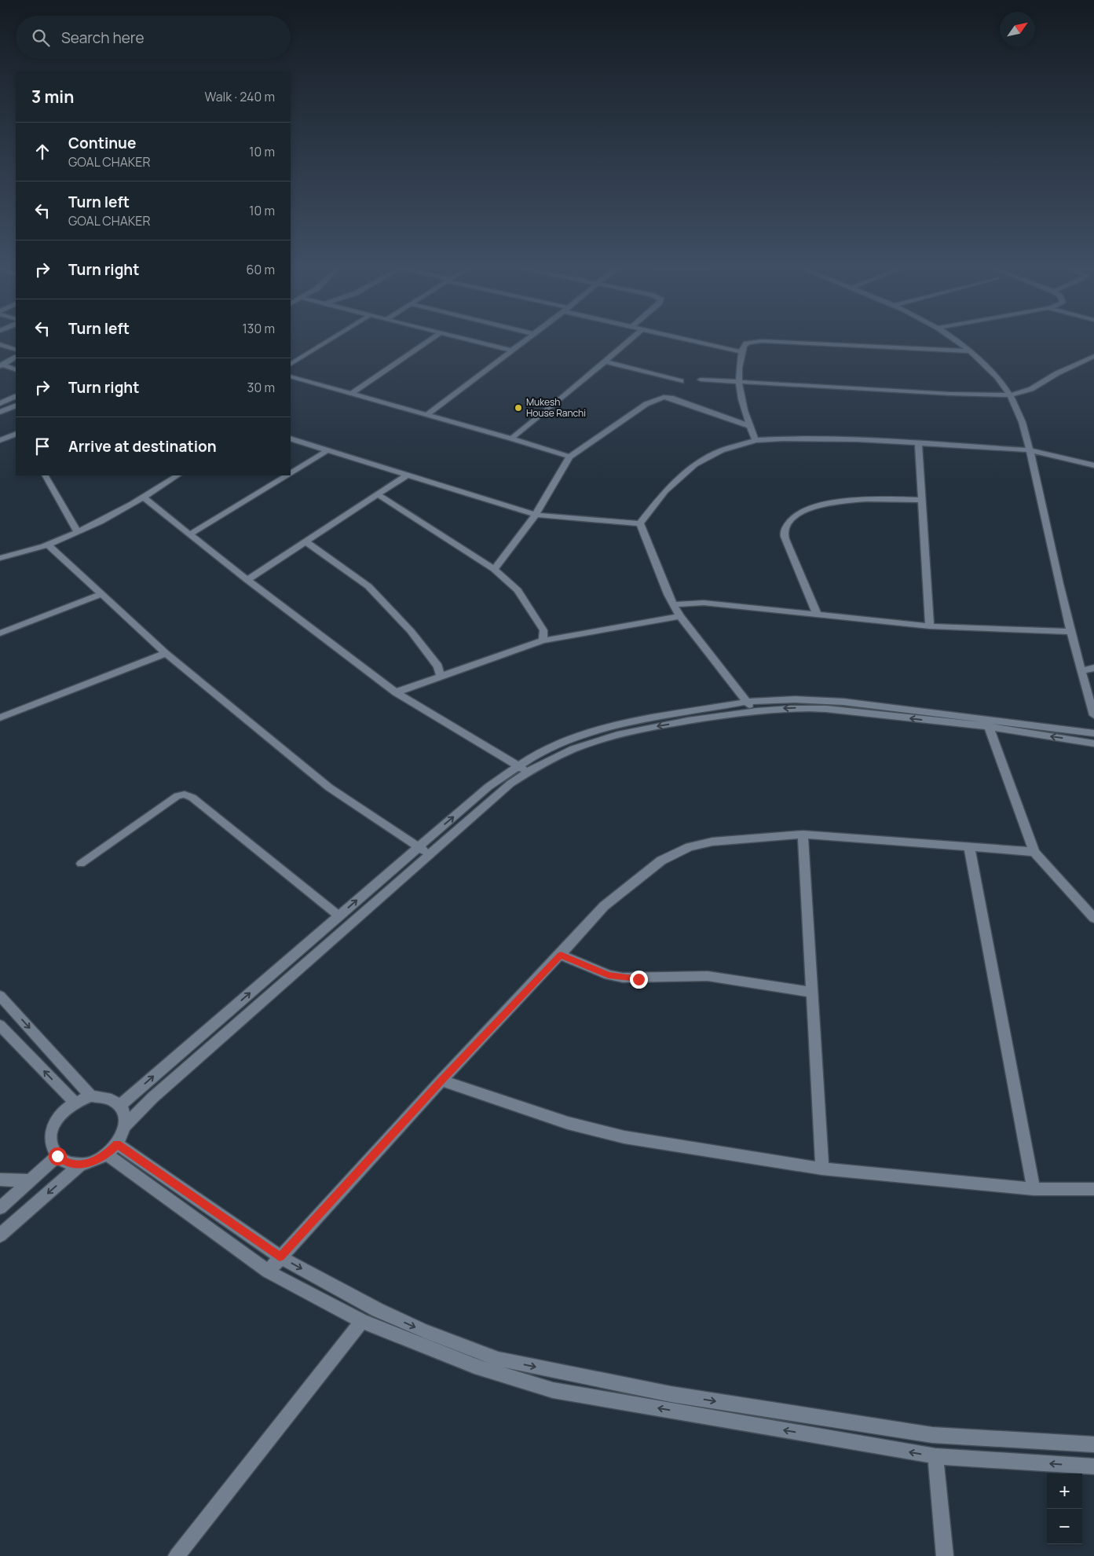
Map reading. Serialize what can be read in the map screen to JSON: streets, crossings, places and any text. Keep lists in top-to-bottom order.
{
  "places": ["Mukesh House Ranchi"],
  "north": "top right",
  "page": {
    "search": "Search here",
    "heading": ["3 min", "Walk · 240 m"],
    "list": [
      ["Continue", "GOAL CHAKER", "10 m"],
      ["Turn left", "GOAL CHAKER", "10 m"],
      ["Turn right", "60 m"],
      ["Turn left", "130 m"],
      ["Turn right", "30 m"],
      "Arrive at destination"
    ],
    "map_buttons": ["+", "−"]
  }
}
